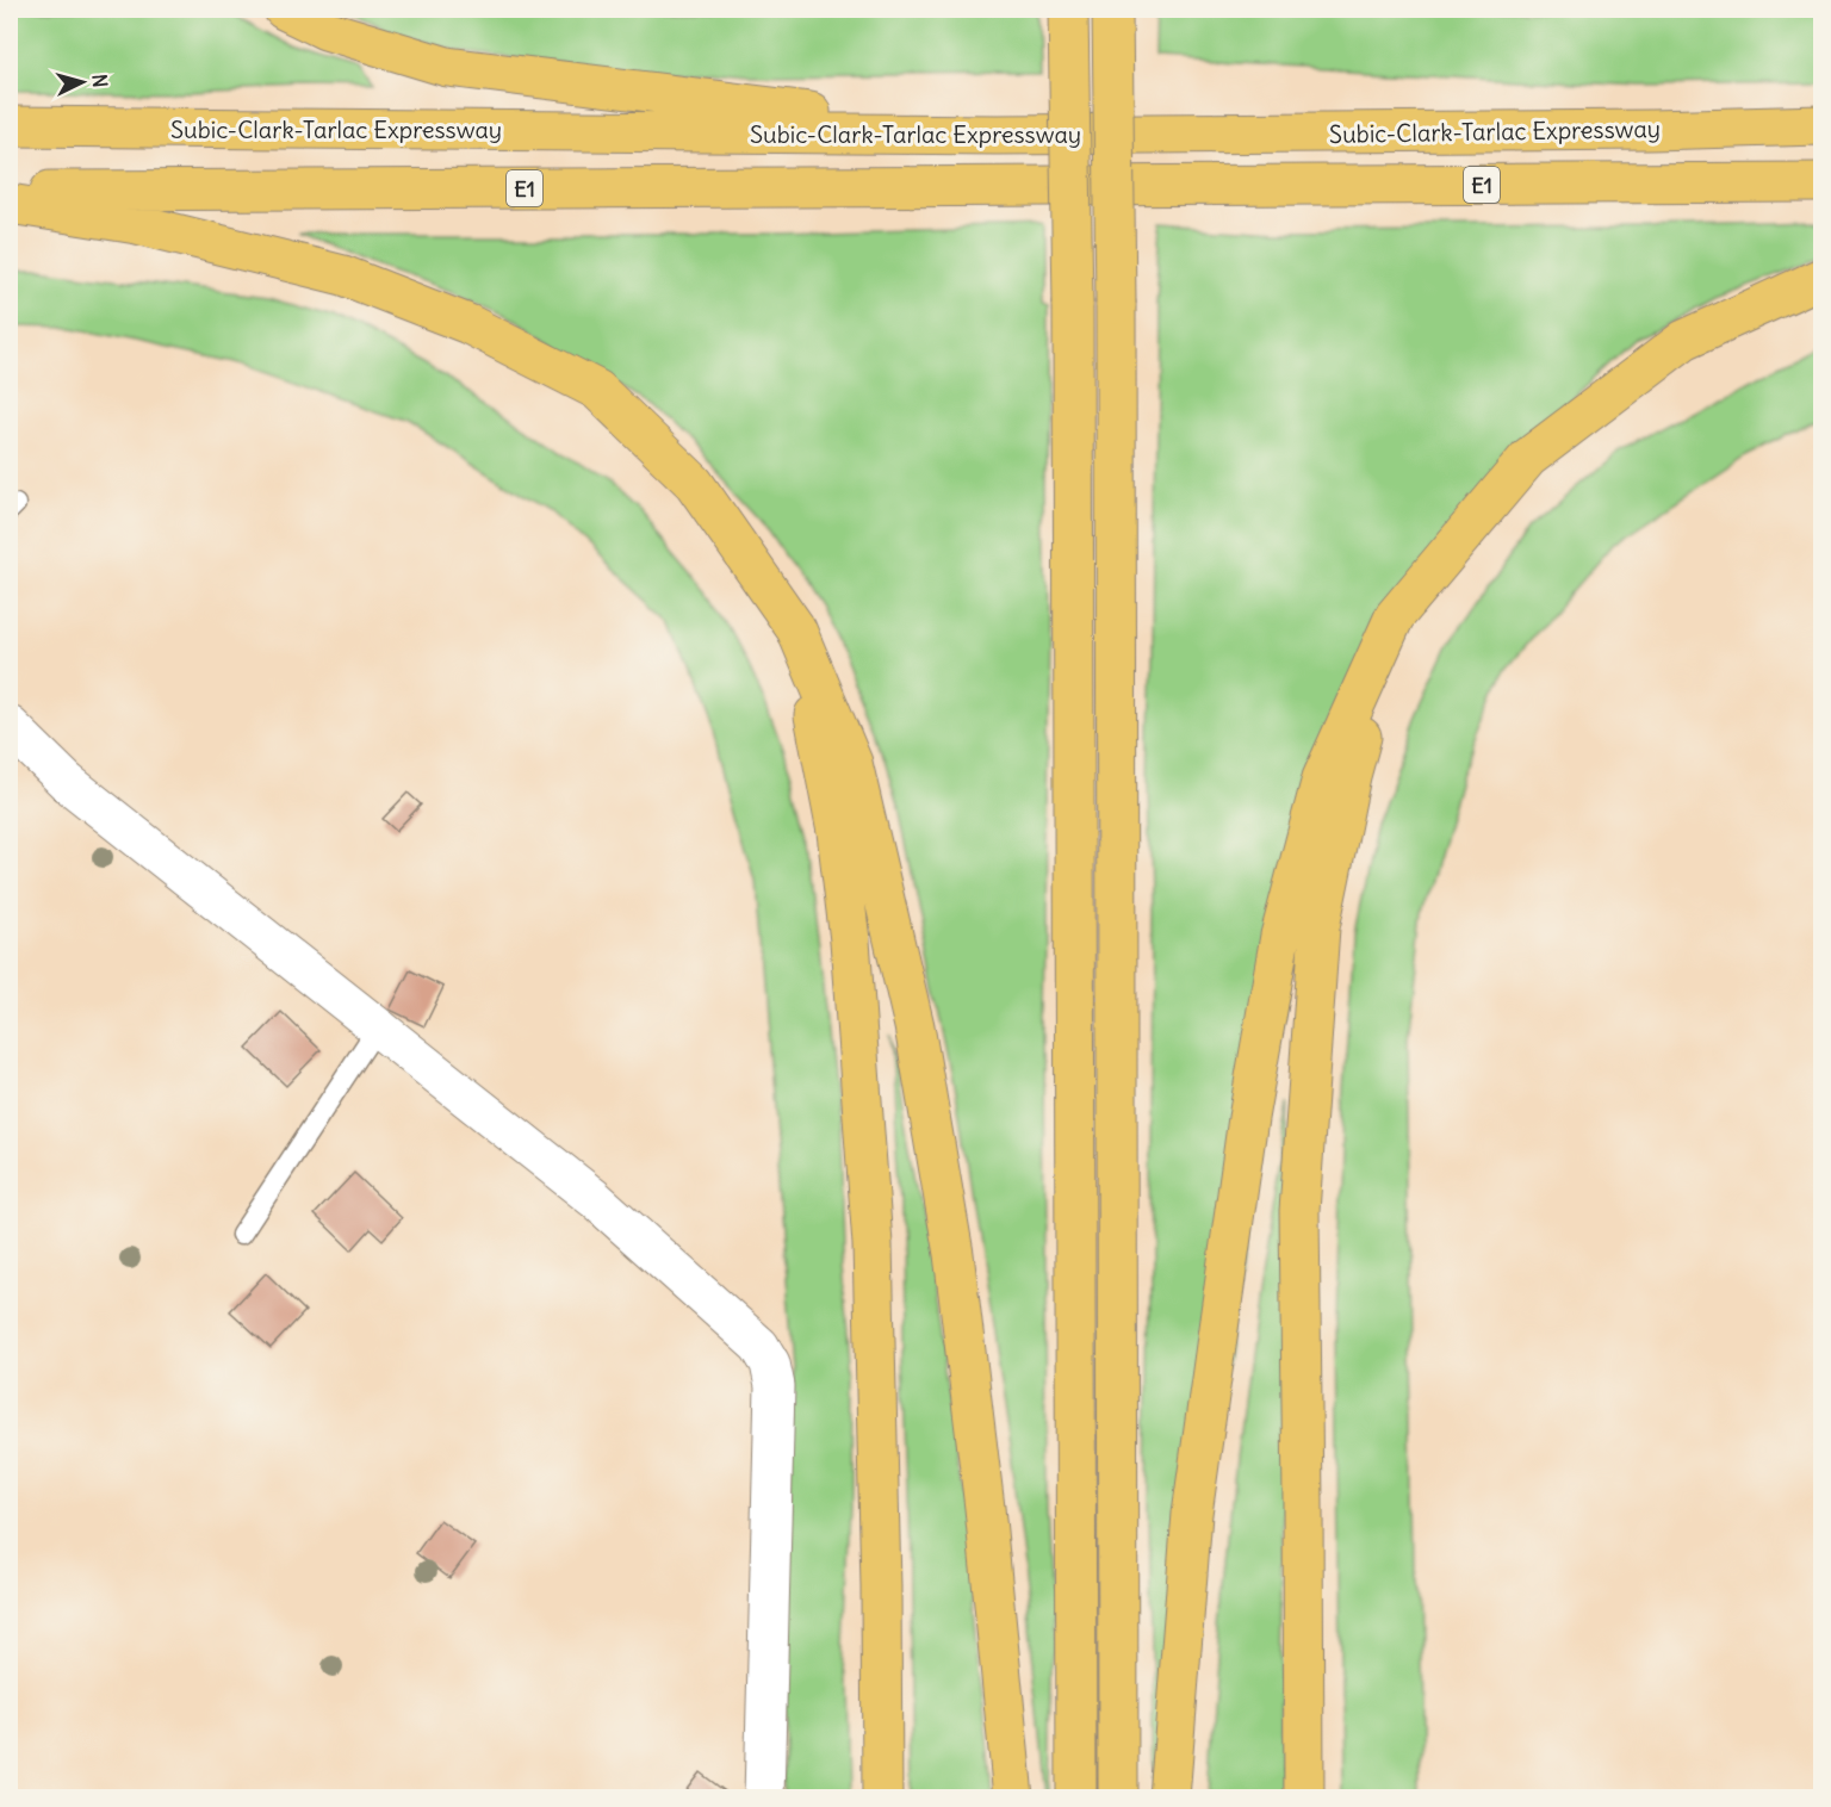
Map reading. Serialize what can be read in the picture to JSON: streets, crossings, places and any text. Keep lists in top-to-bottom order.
{
  "streets": {
    "highway": ["Subic-Clark-Tarlac Expressway", "E1"]
  },
  "north": "right"
}
